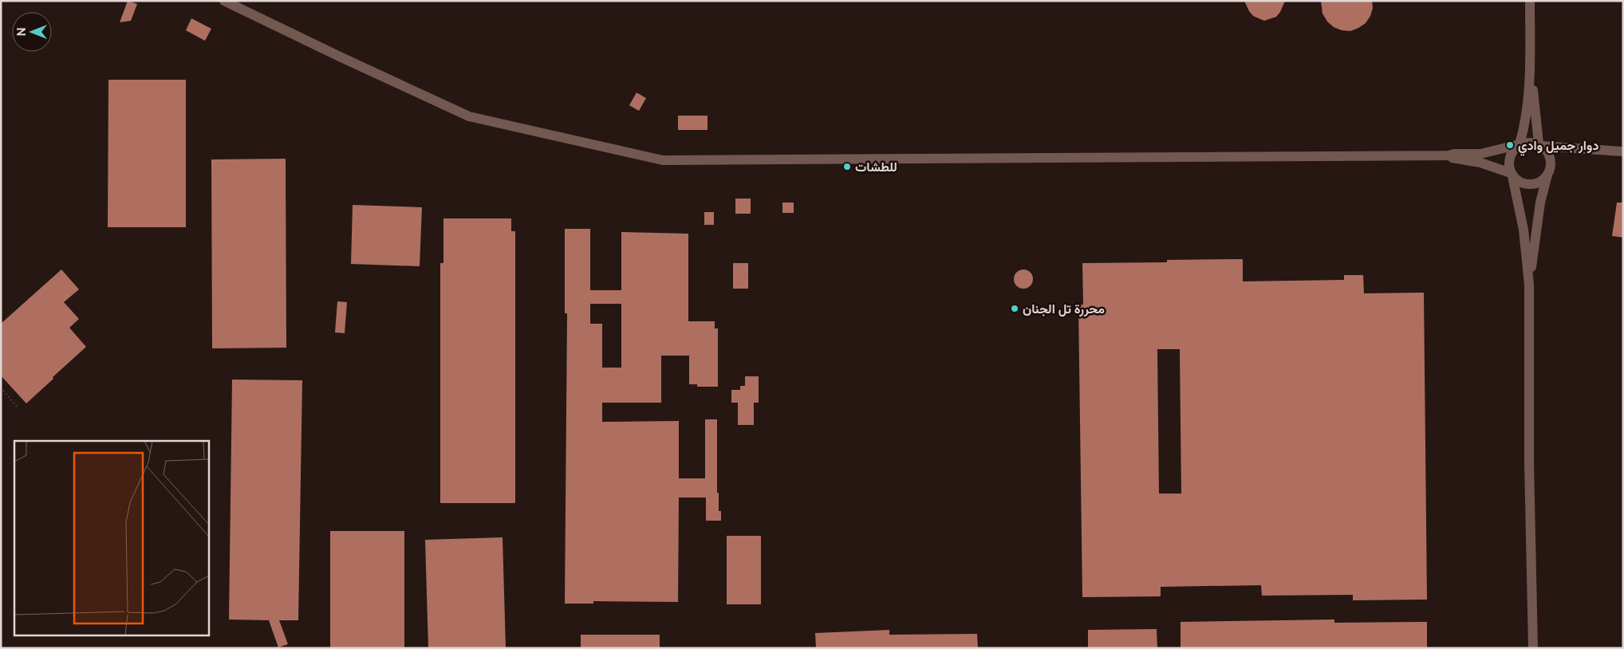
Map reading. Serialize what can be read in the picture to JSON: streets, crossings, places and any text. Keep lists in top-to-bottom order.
{
  "places": ["دوار جميل وادي", "للطشات", "محررة تل الجنان"],
  "north": "left"
}
